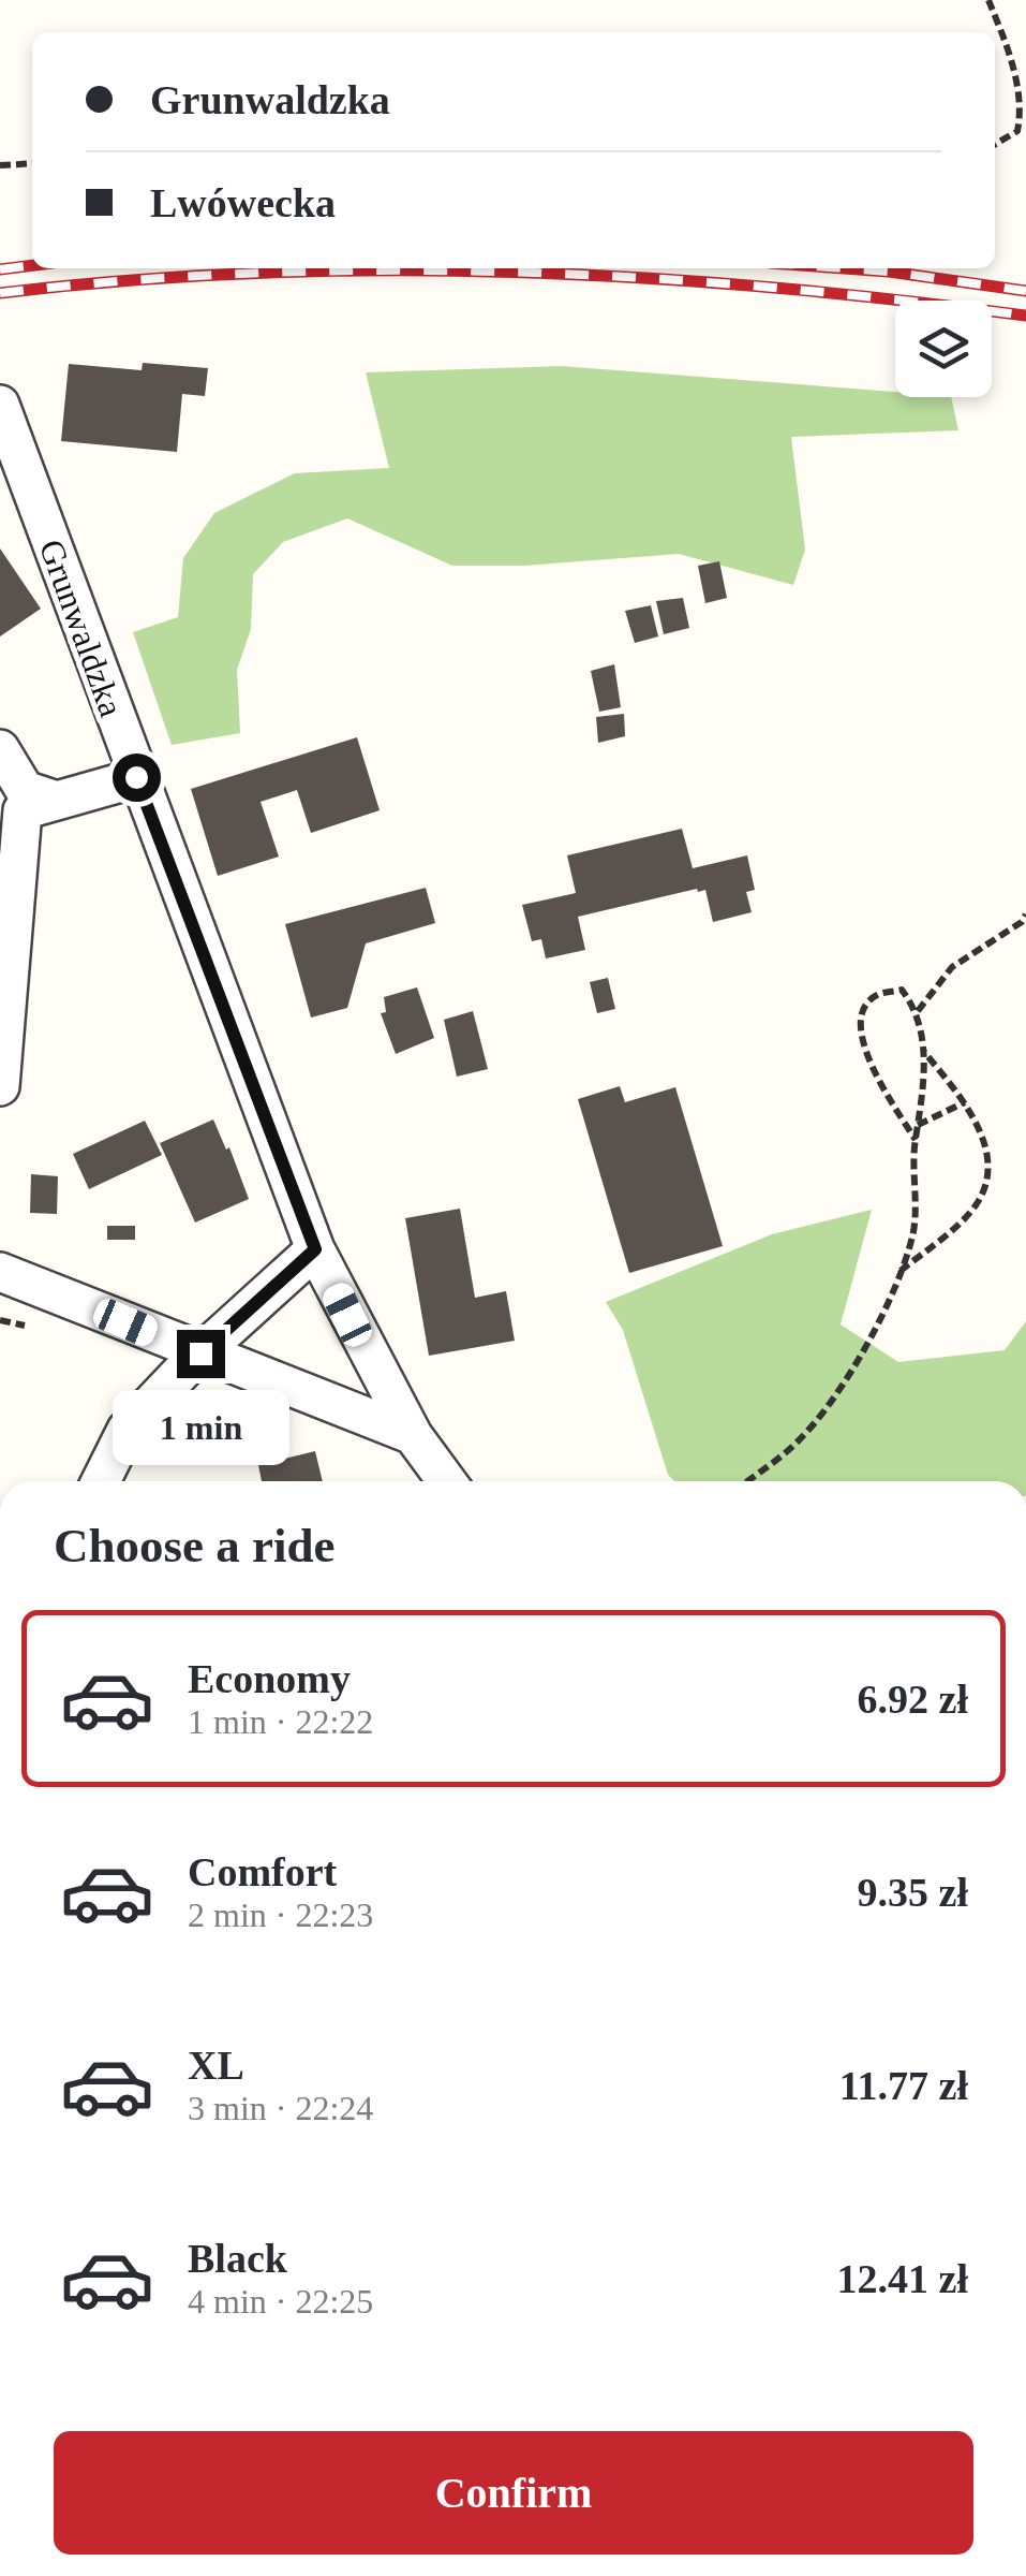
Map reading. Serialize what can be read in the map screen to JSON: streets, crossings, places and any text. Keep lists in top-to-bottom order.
{
  "streets": {
    "street": ["Grunwaldzka"]
  },
  "page": {
    "banner": ["Grunwaldzka", "Lwówecka"],
    "bubble": "1 min",
    "heading": "Choose a ride",
    "list": [
      {
        "name": "Economy",
        "note": "1 min · 22:22",
        "value": "6.92 zł"
      },
      {
        "name": "Comfort",
        "note": "2 min · 22:23",
        "value": "9.35 zł"
      },
      {
        "name": "XL",
        "note": "3 min · 22:24",
        "value": "11.77 zł"
      },
      {
        "name": "Black",
        "note": "4 min · 22:25",
        "value": "12.41 zł"
      }
    ],
    "buttons": "Confirm"
  }
}
